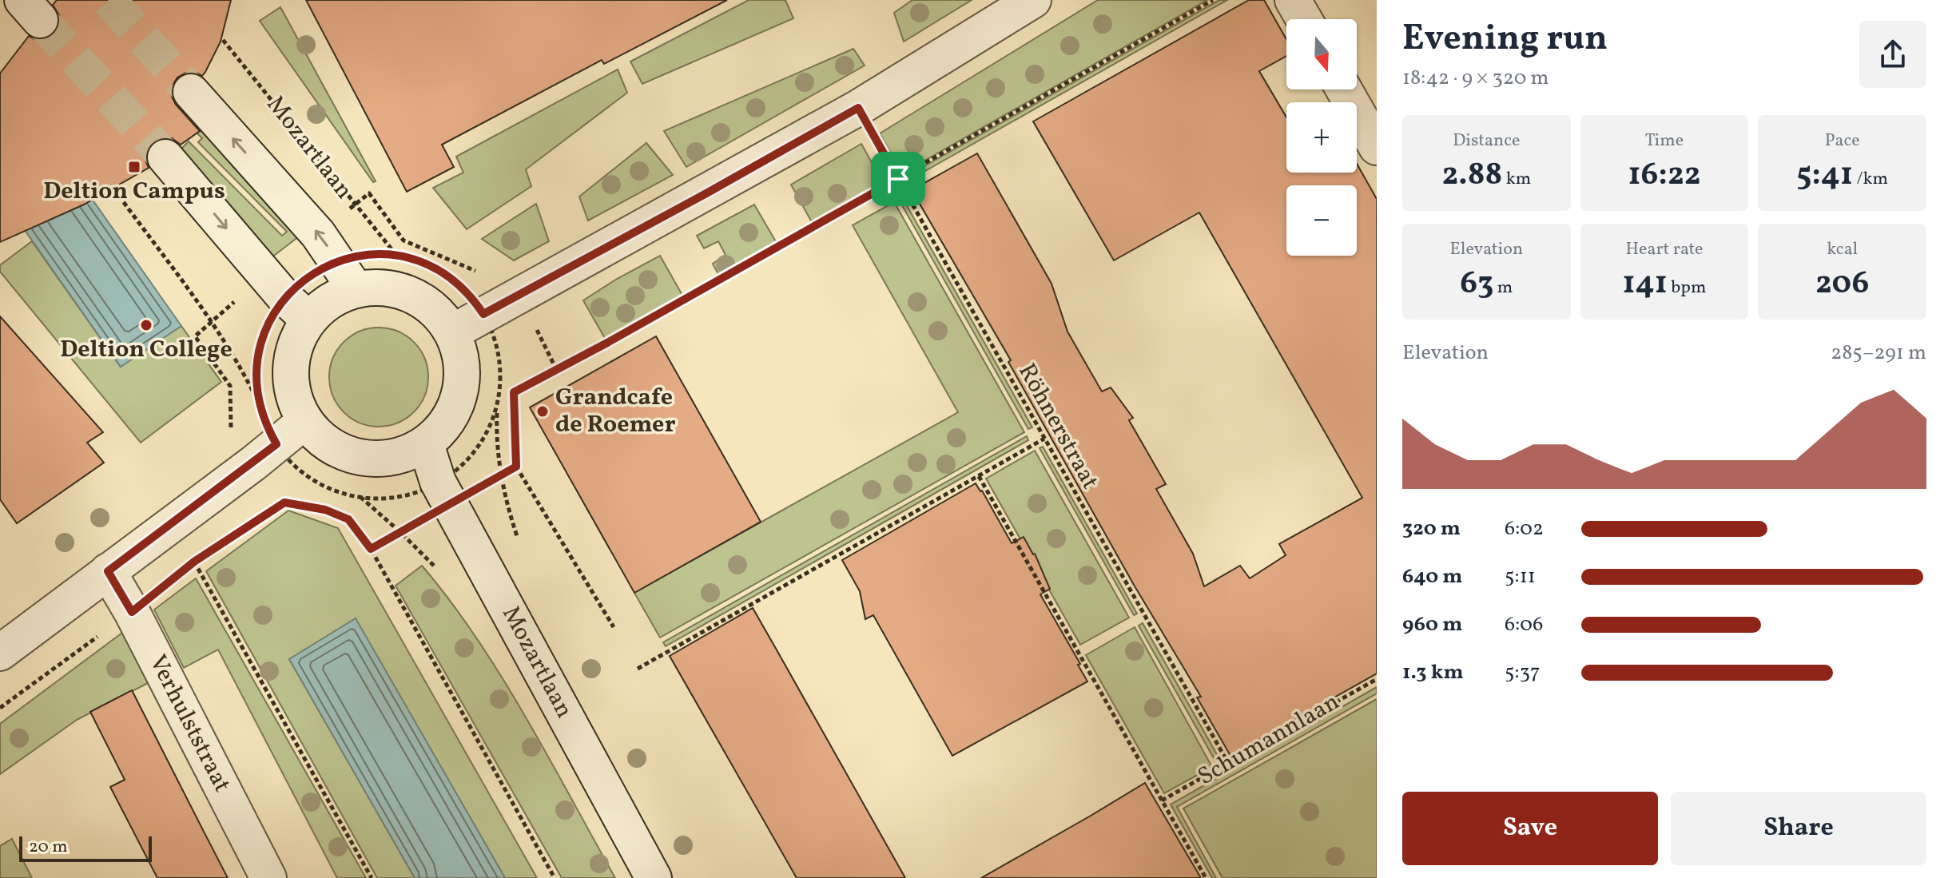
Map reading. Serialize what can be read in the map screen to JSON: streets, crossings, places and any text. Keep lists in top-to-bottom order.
{
  "streets": {
    "street": ["Mozartlaan", "Verhulststraat"],
    "path": ["Röhnerstraat", "Schumannlaan"]
  },
  "crossings": [
    ["Röhnerstraat", "Schumannlaan"]
  ],
  "places": {
    "transit": ["Deltion Campus"],
    "other": ["Deltion College", "Grandcafe de Roemer"]
  },
  "scale_bar": "20 m",
  "north": "bottom",
  "page": {
    "heading": ["Evening run", "18:42 · 9 × 320 m"],
    "map_buttons": ["+", "−"],
    "stats": [
      ["Distance", "2.88 km"],
      ["Time", "16:22"],
      ["Pace", "5:41 /km"],
      ["Elevation", "63 m"],
      ["Heart rate", "141 bpm"],
      ["kcal", "206"]
    ],
    "chart": ["Elevation", "285–291 m"],
    "list": [
      {
        "name": "320 m",
        "note": "6:02"
      },
      {
        "name": "640 m",
        "note": "5:11"
      },
      {
        "name": "960 m",
        "note": "6:06"
      },
      {
        "name": "1.3 km",
        "note": "5:37"
      }
    ],
    "buttons": ["Save", "Share"],
    "scale": "20 m"
  }
}
